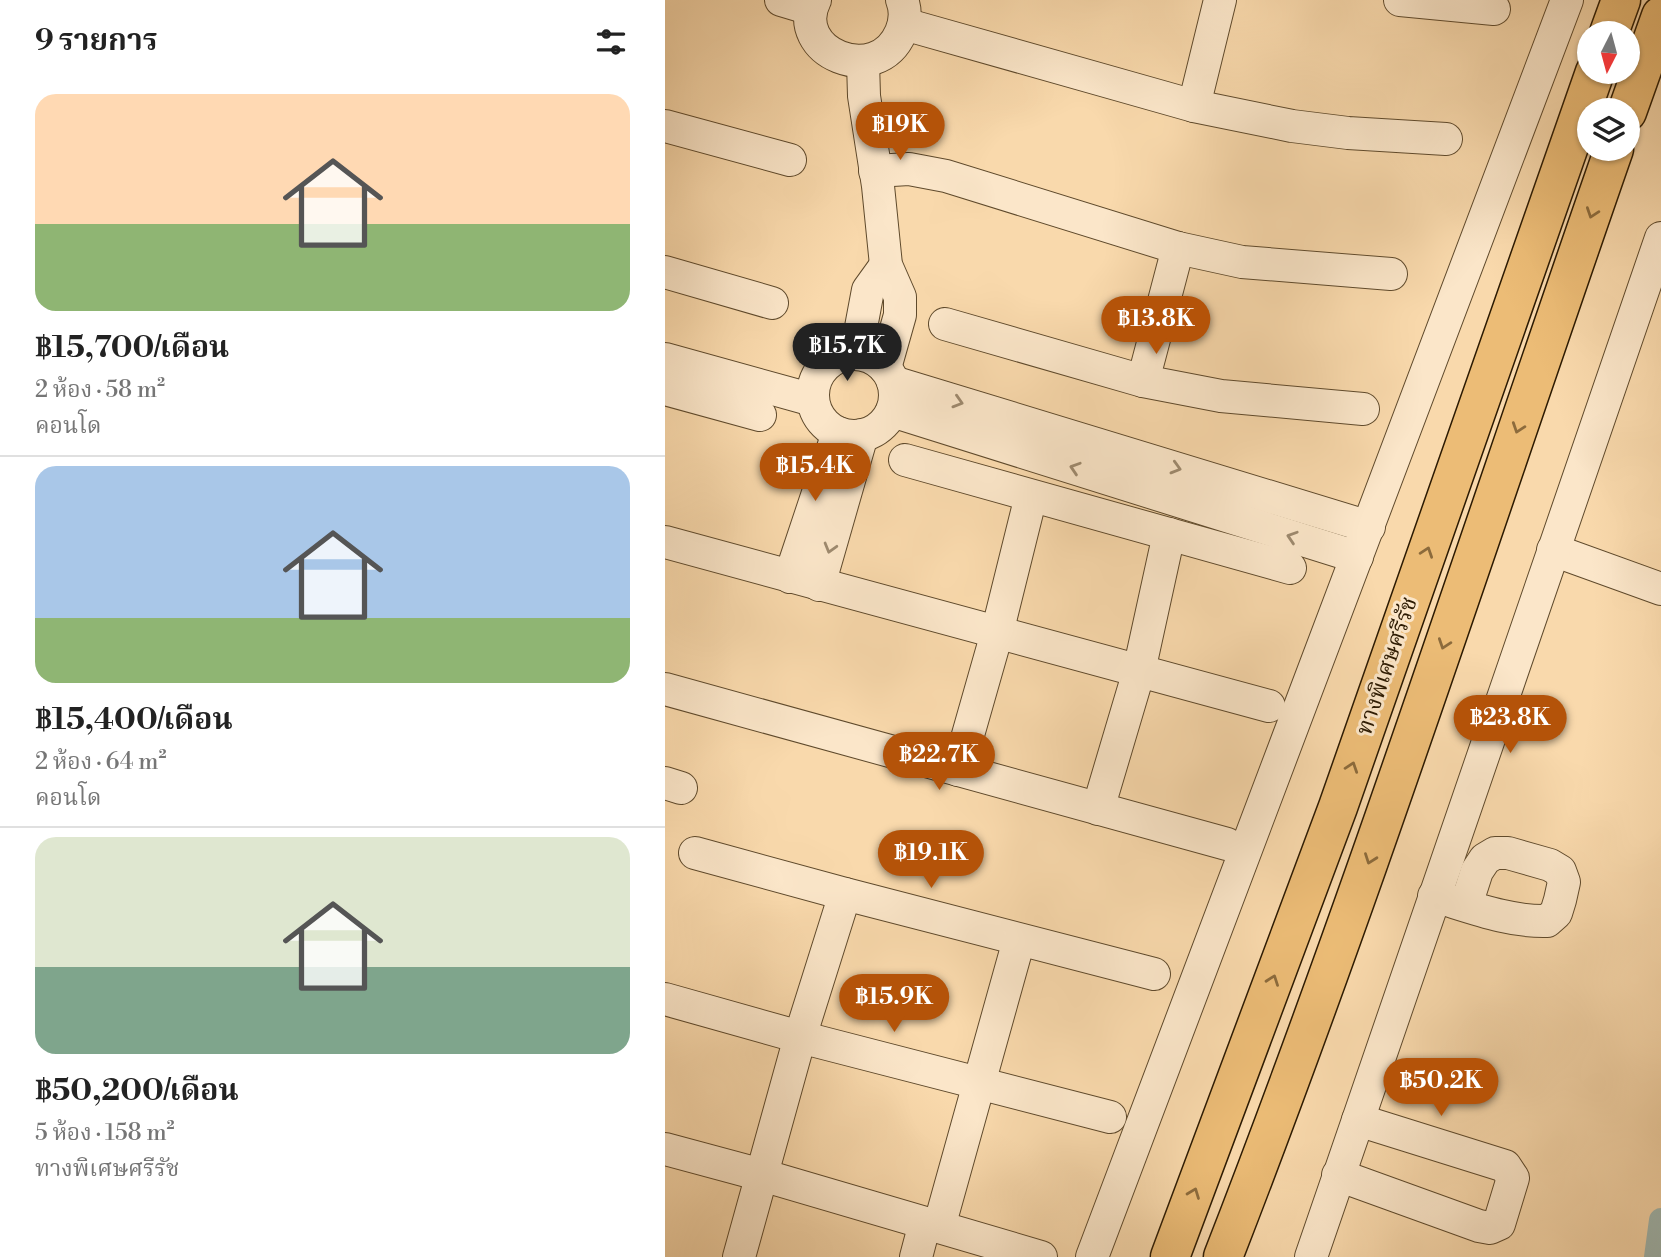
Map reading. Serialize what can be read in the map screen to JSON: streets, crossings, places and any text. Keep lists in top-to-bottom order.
{
  "streets": {
    "highway": ["ทางพิเศษศรีรัช"]
  },
  "north": "bottom",
  "page": {
    "heading": "9 รายการ",
    "list": [
      {
        "name": "฿15,700/เดือน",
        "note": "2 ห้อง · 58 m² · คอนโด"
      },
      {
        "name": "฿15,400/เดือน",
        "note": "2 ห้อง · 64 m² · คอนโด"
      },
      {
        "name": "฿50,200/เดือน",
        "note": "5 ห้อง · 158 m² · ทางพิเศษศรีรัช"
      }
    ],
    "price": [
      "฿19K",
      "฿13.8K",
      "฿15.7K",
      "฿15.4K",
      "฿23.8K",
      "฿22.7K",
      "฿19.1K",
      "฿15.9K",
      "฿50.2K"
    ]
  }
}
